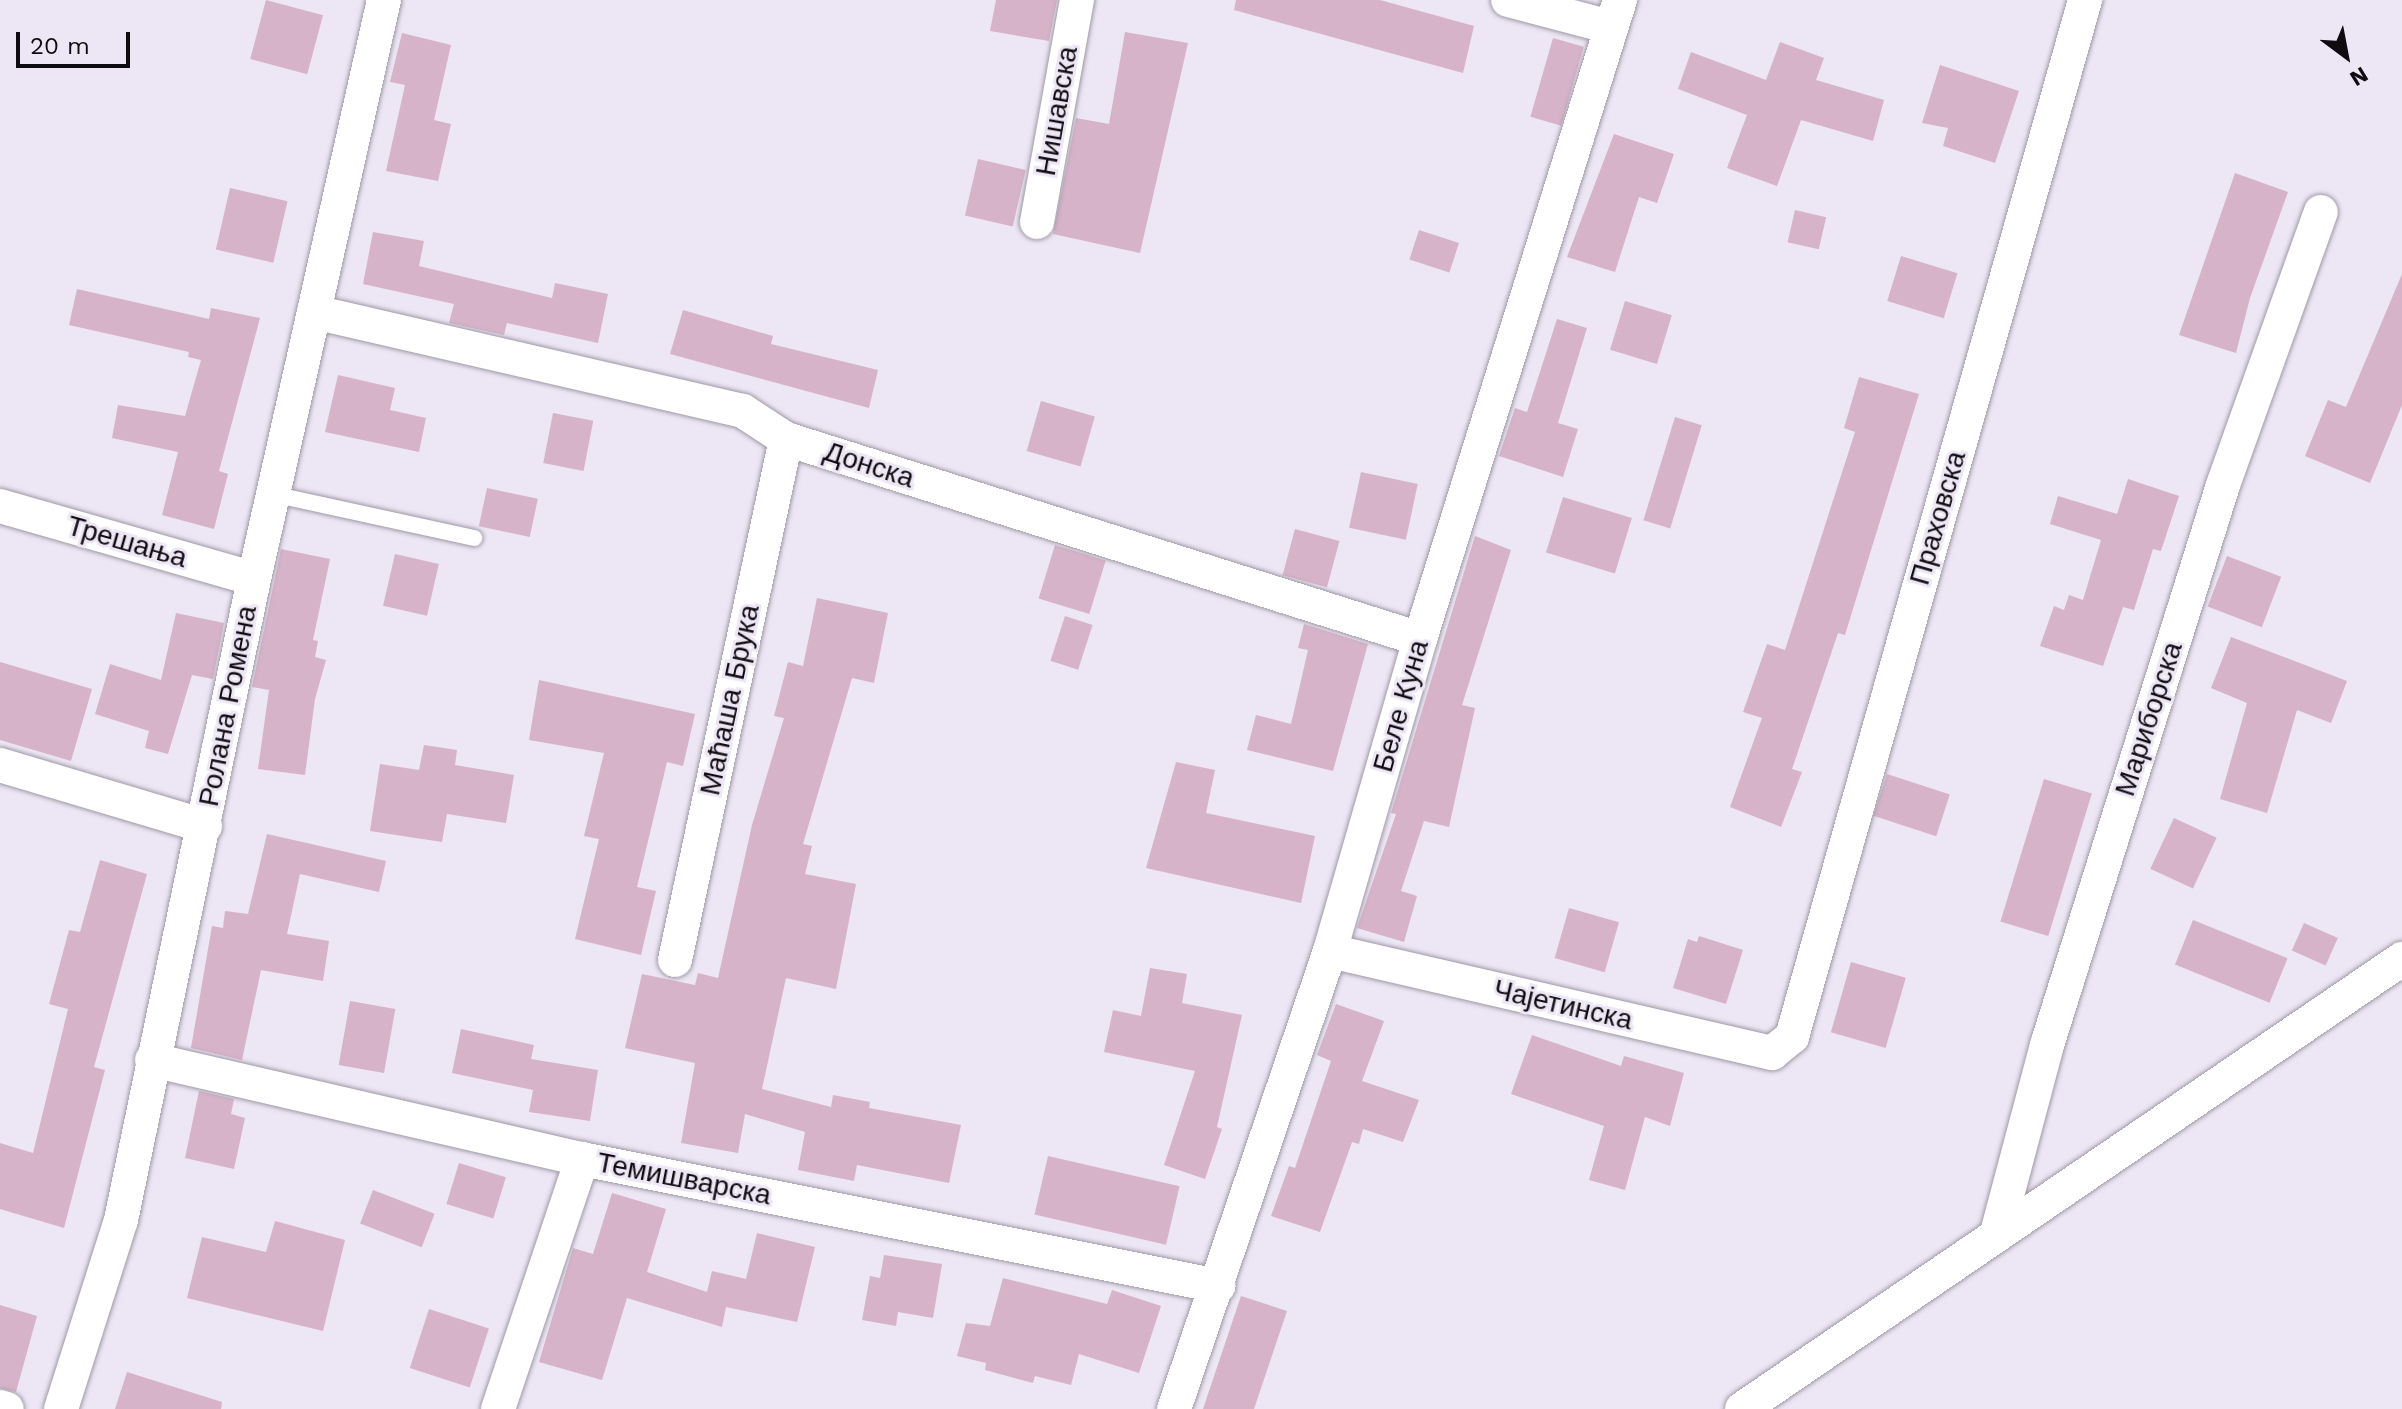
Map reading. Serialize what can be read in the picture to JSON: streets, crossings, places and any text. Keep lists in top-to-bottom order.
{
  "streets": {
    "street": [
      "Нишавска",
      "Донска",
      "Праховска",
      "Трешања",
      "Маћаша Брука",
      "Ролана Ромена",
      "Беле Куна",
      "Мариборска",
      "Чајетинска",
      "Темишварска"
    ]
  },
  "crossings": [
    ["Донска", "Маћаша Брука"],
    ["Донска", "Ролана Ромена"],
    ["Донска", "Беле Куна"],
    ["Праховска", "Чајетинска"],
    ["Трешања", "Ролана Ромена"],
    ["Ролана Ромена", "Темишварска"],
    ["Беле Куна", "Чајетинска"],
    ["Беле Куна", "Темишварска"]
  ],
  "scale_bar": "20 m",
  "north": "bottom right"
}
